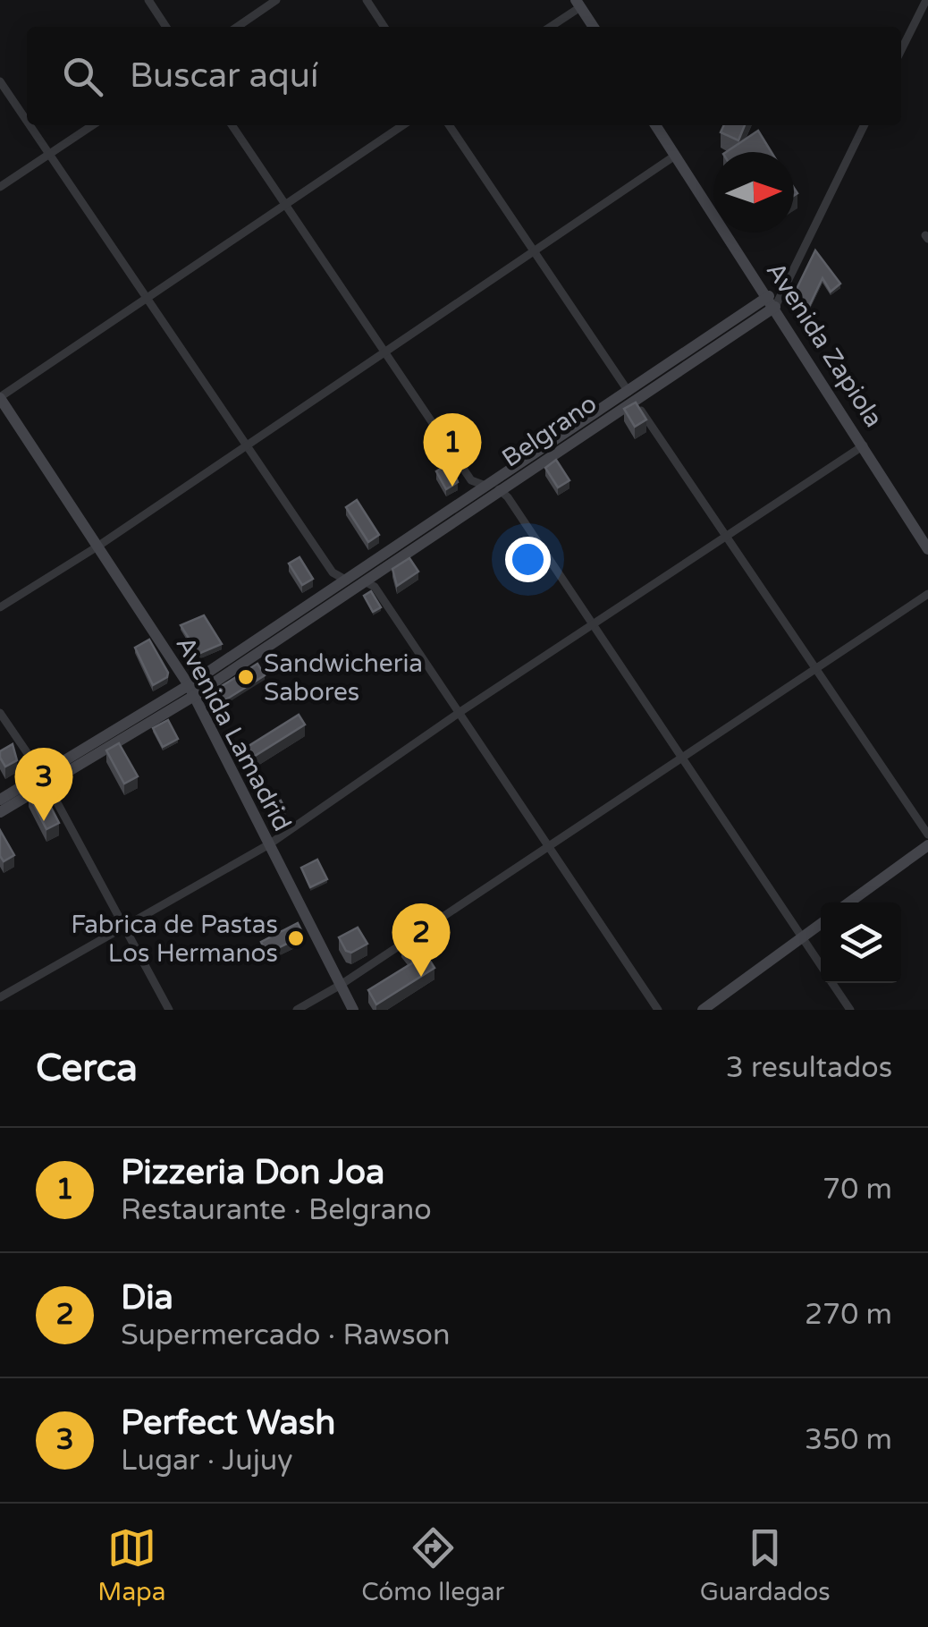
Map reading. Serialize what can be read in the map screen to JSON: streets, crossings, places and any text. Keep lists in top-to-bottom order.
{
  "streets": {
    "main road": ["Avenida Zapiola", "Belgrano", "Avenida Lamadrid"]
  },
  "crossings": [
    ["Avenida Zapiola", "Belgrano"],
    ["Belgrano", "Avenida Lamadrid"]
  ],
  "places": ["Sandwicheria Sabores", "Fabrica de Pastas Los Hermanos"],
  "north": "right",
  "page": {
    "search": "Buscar aquí",
    "pins": ["1", "3", "2"],
    "heading": ["Cerca", "3 resultados"],
    "list": [
      {
        "mark": "1",
        "name": "Pizzeria Don Joa",
        "note": "Restaurante · Belgrano",
        "value": "70 m"
      },
      {
        "mark": "2",
        "name": "Dia",
        "note": "Supermercado · Rawson",
        "value": "270 m"
      },
      {
        "mark": "3",
        "name": "Perfect Wash",
        "note": "Lugar · Jujuy",
        "value": "350 m"
      }
    ],
    "nav": ["Mapa", "Cómo llegar", "Guardados"]
  }
}
